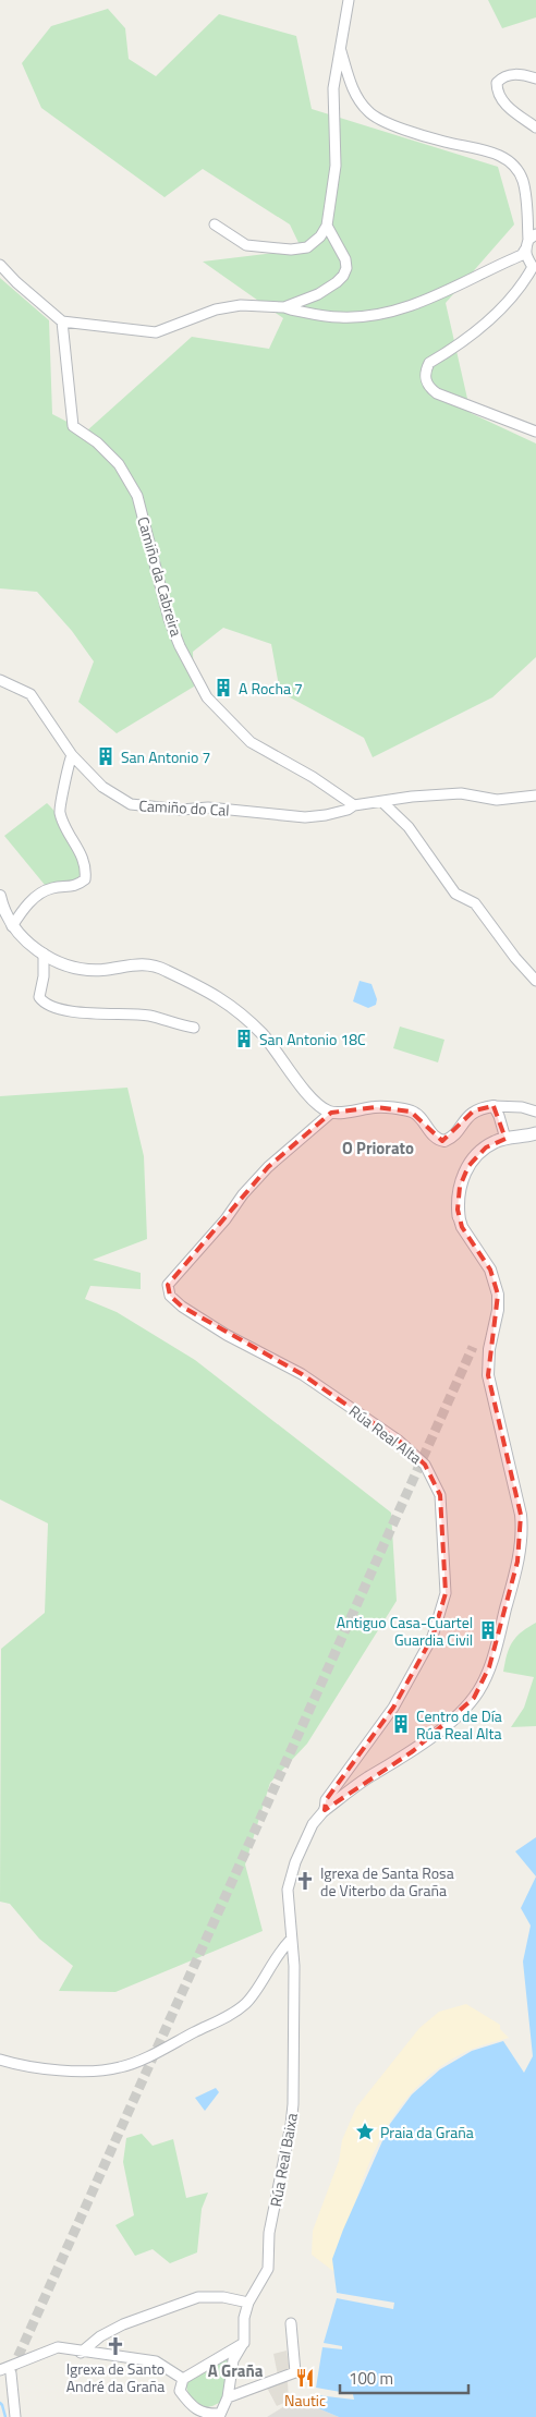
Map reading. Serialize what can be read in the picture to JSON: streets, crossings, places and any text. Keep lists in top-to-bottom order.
{
  "streets": {
    "street": [
      "Camiño da Cabreira",
      "Camiño do Cal",
      "Rúa Real Alta",
      "Rúa Real Baixa"
    ]
  },
  "crossings": [
    ["Camiño da Cabreira", "Camiño do Cal"],
    ["Rúa Real Alta", "Rúa Real Baixa"]
  ],
  "districts": ["O Priorato", "A Graña"],
  "places": {
    "building": [
      "A Rocha 7",
      "San Antonio 7",
      "San Antonio 18C",
      "Antiguo Casa-Cuartel Guardia Civil",
      "Centro de Día Rúa Real Alta"
    ],
    "church": ["Igrexa de Santa Rosa de Viterbo da Graña", "Igrexa de Santo André da Graña"],
    "place": ["Praia da Graña"],
    "restaurant": ["Nautic"]
  },
  "scale_bar": "100 m"
}
